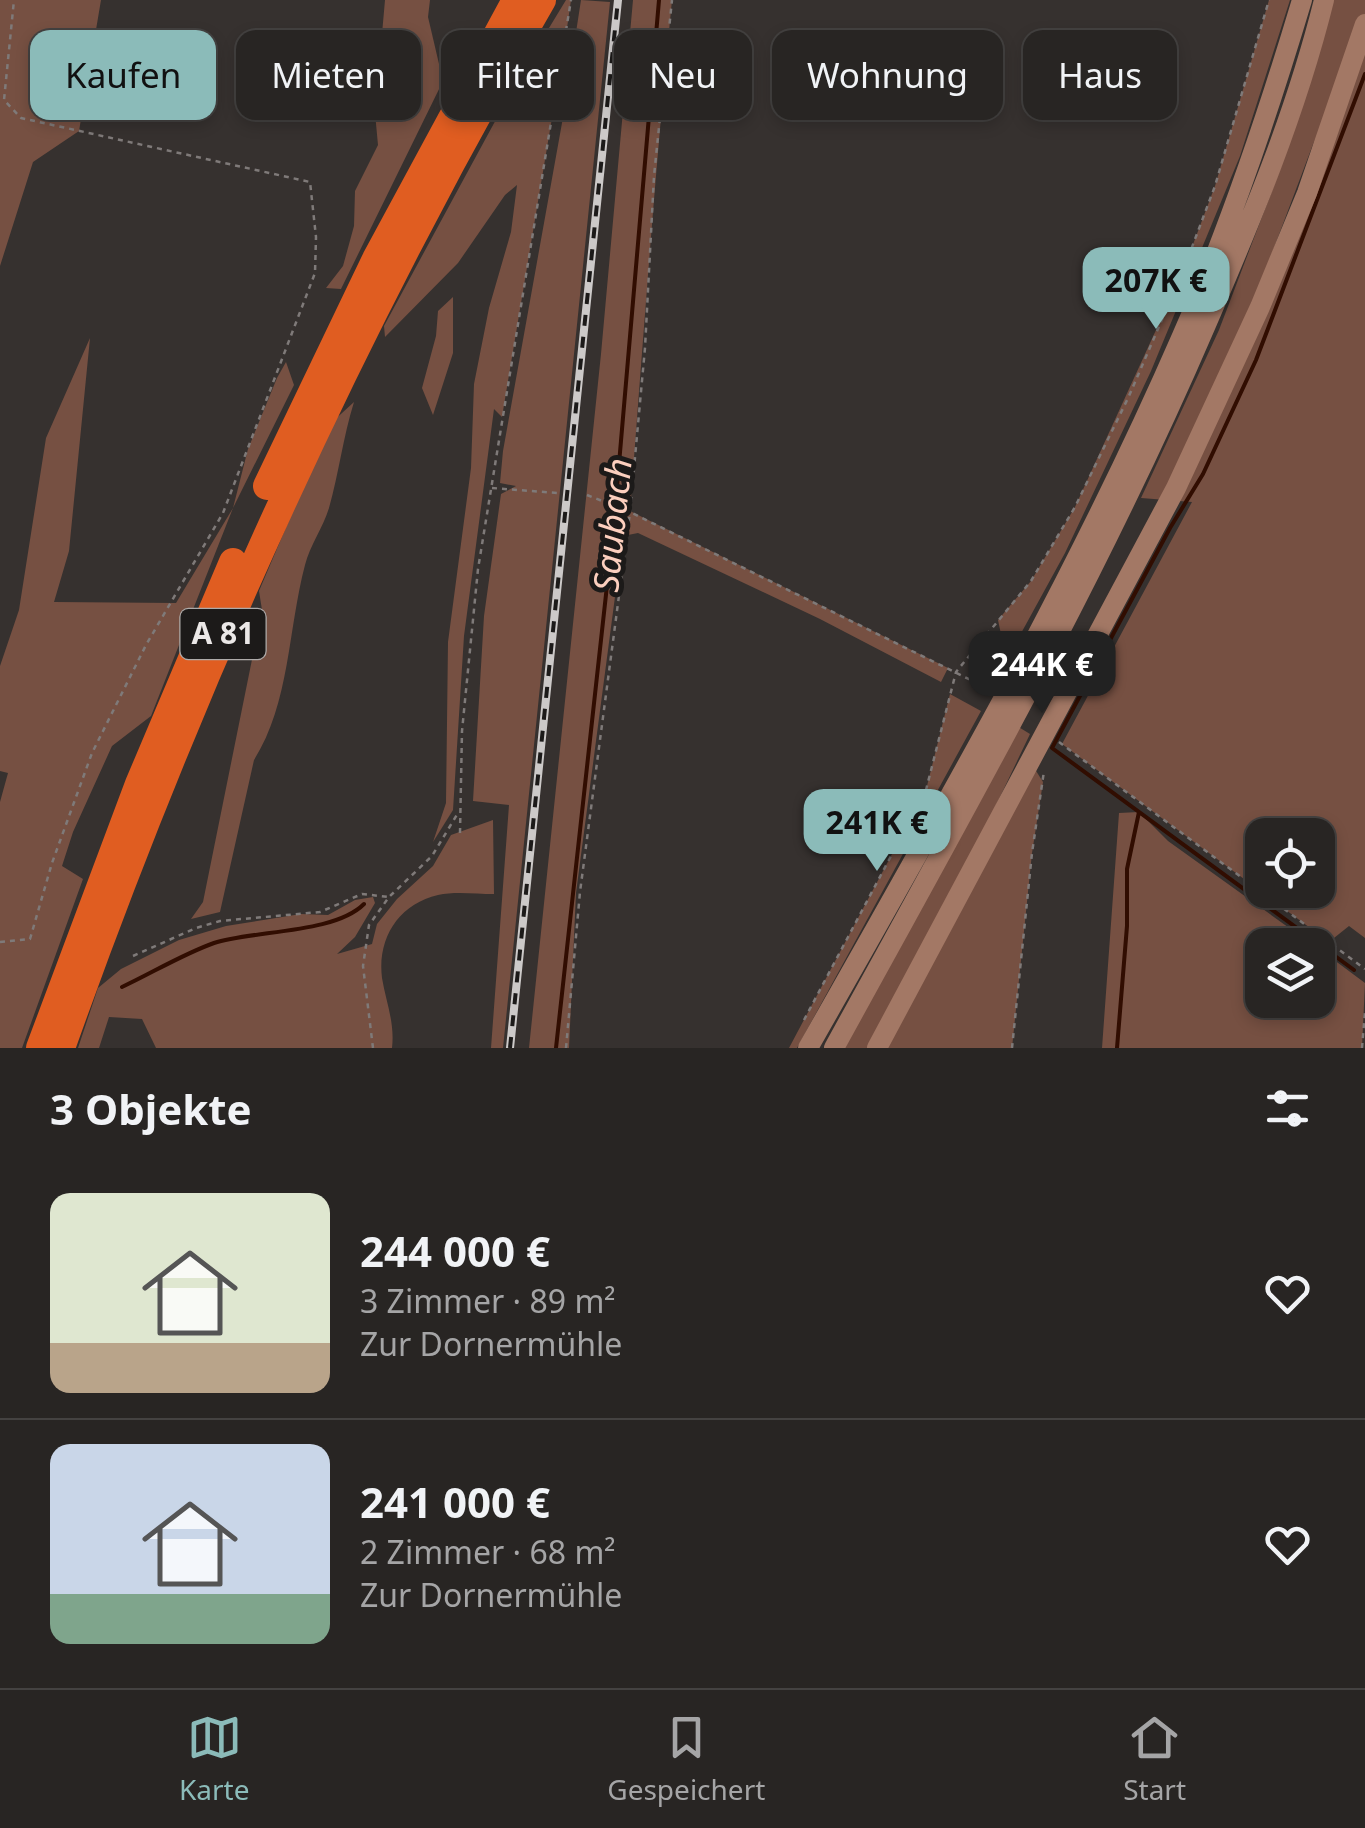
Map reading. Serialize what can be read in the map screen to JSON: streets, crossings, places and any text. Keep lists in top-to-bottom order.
{
  "streets": {
    "highway": ["A 81"]
  },
  "water": ["Saubach"],
  "page": {
    "chip": [
      "Kaufen",
      "Mieten",
      "Filter",
      "Neu",
      "Wohnung",
      "Haus"
    ],
    "price": ["207K €", "244K €", "241K €"],
    "heading": "3 Objekte",
    "list": [
      {
        "name": "244 000 €",
        "note": "3 Zimmer · 89 m² · Zur Dornermühle"
      },
      {
        "name": "241 000 €",
        "note": "2 Zimmer · 68 m² · Zur Dornermühle"
      }
    ],
    "tabs": ["Karte", "Gespeichert", "Start"]
  }
}
